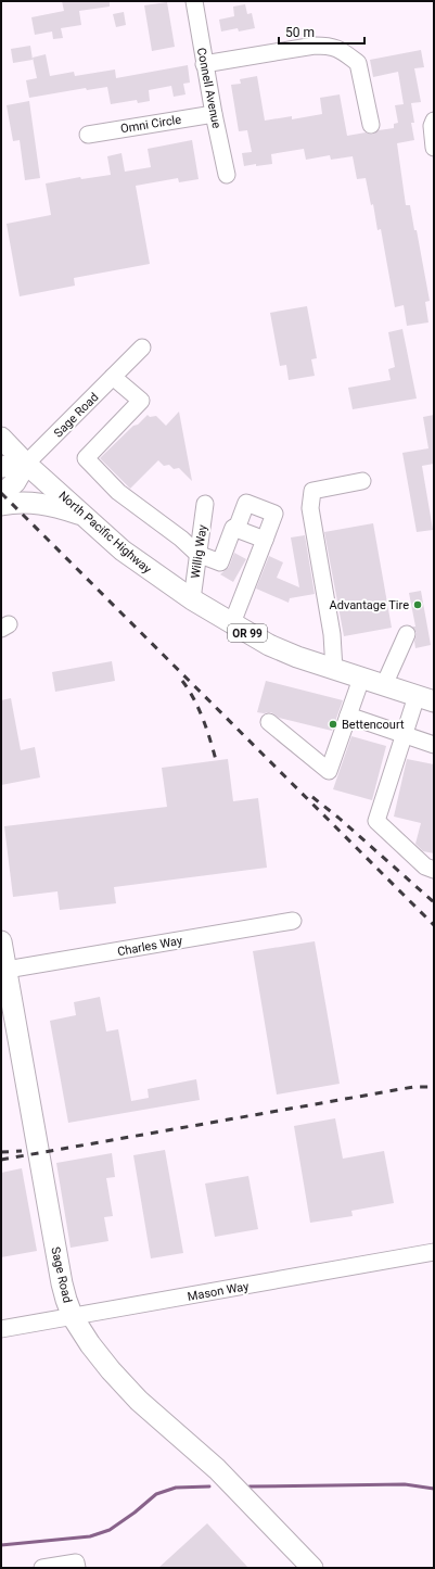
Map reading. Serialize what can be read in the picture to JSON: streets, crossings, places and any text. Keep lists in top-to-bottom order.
{
  "streets": {
    "main road": ["Sage Road", "North Pacific Highway", "OR 99"],
    "street": [
      "Connell Avenue",
      "Omni Circle",
      "Willig Way",
      "Charles Way",
      "Mason Way"
    ]
  },
  "crossings": [
    ["Connell Avenue", "Omni Circle"],
    ["Sage Road", "North Pacific Highway"],
    ["Sage Road", "Charles Way"],
    ["Sage Road", "Mason Way"],
    ["North Pacific Highway", "Willig Way"]
  ],
  "places": ["Advantage Tire", "Bettencourt"],
  "scale_bar": "50 m"
}
